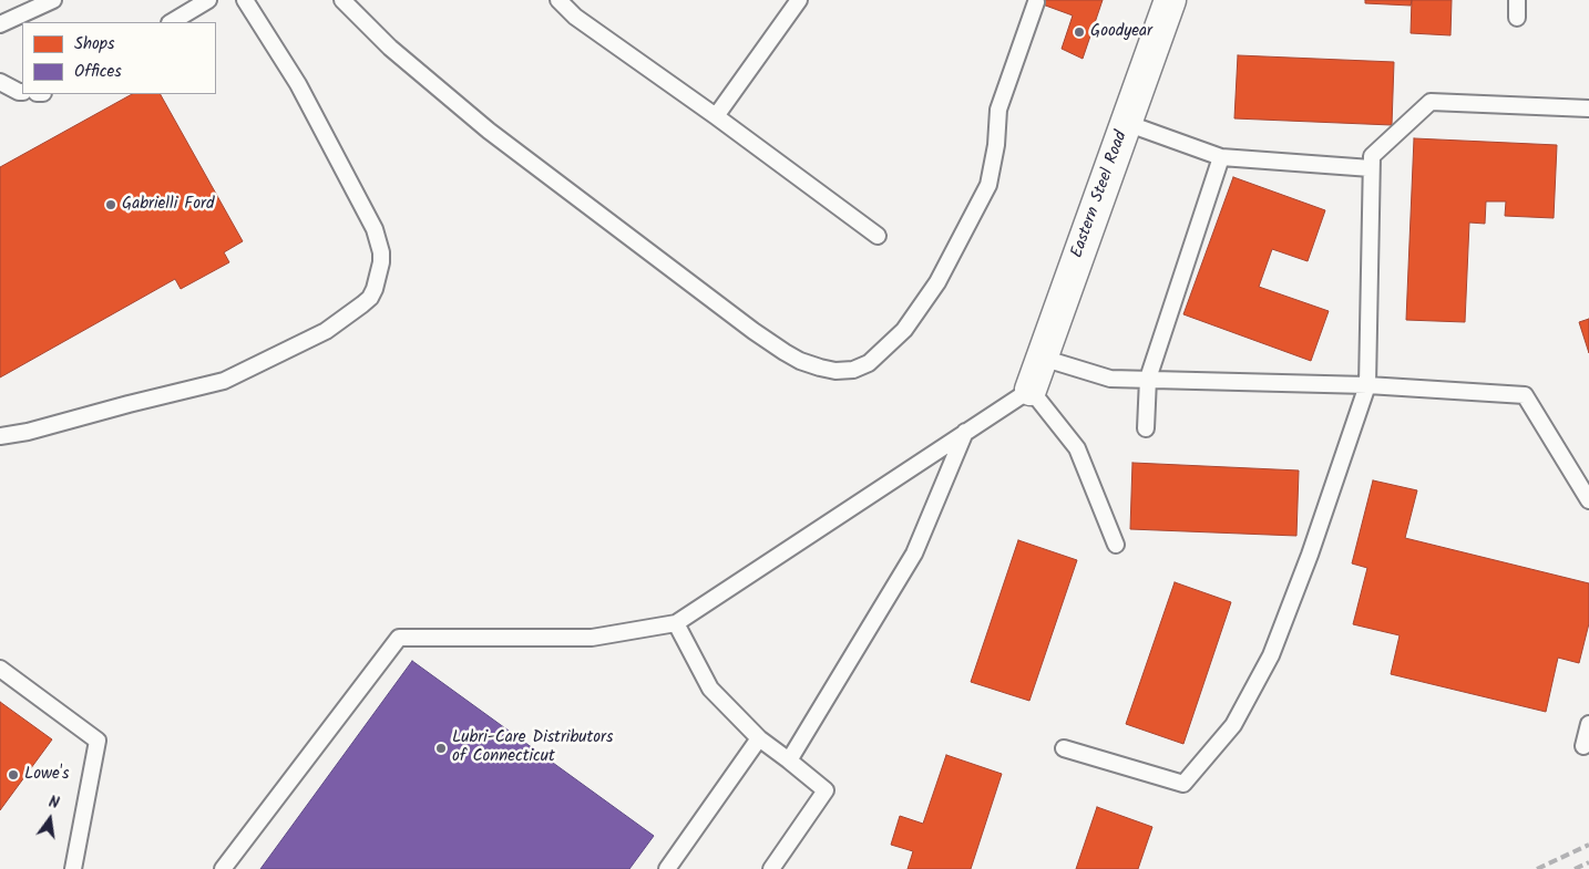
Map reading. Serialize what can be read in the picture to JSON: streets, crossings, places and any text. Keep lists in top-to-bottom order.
{
  "streets": {
    "street": ["Eastern Steel Road"]
  },
  "places": [
    "Goodyear",
    "Gabrielli Ford",
    "Lubri-Care Distributors of Connecticut",
    "Lowe's"
  ],
  "legend": ["Shops", "Offices"],
  "north": "top"
}
